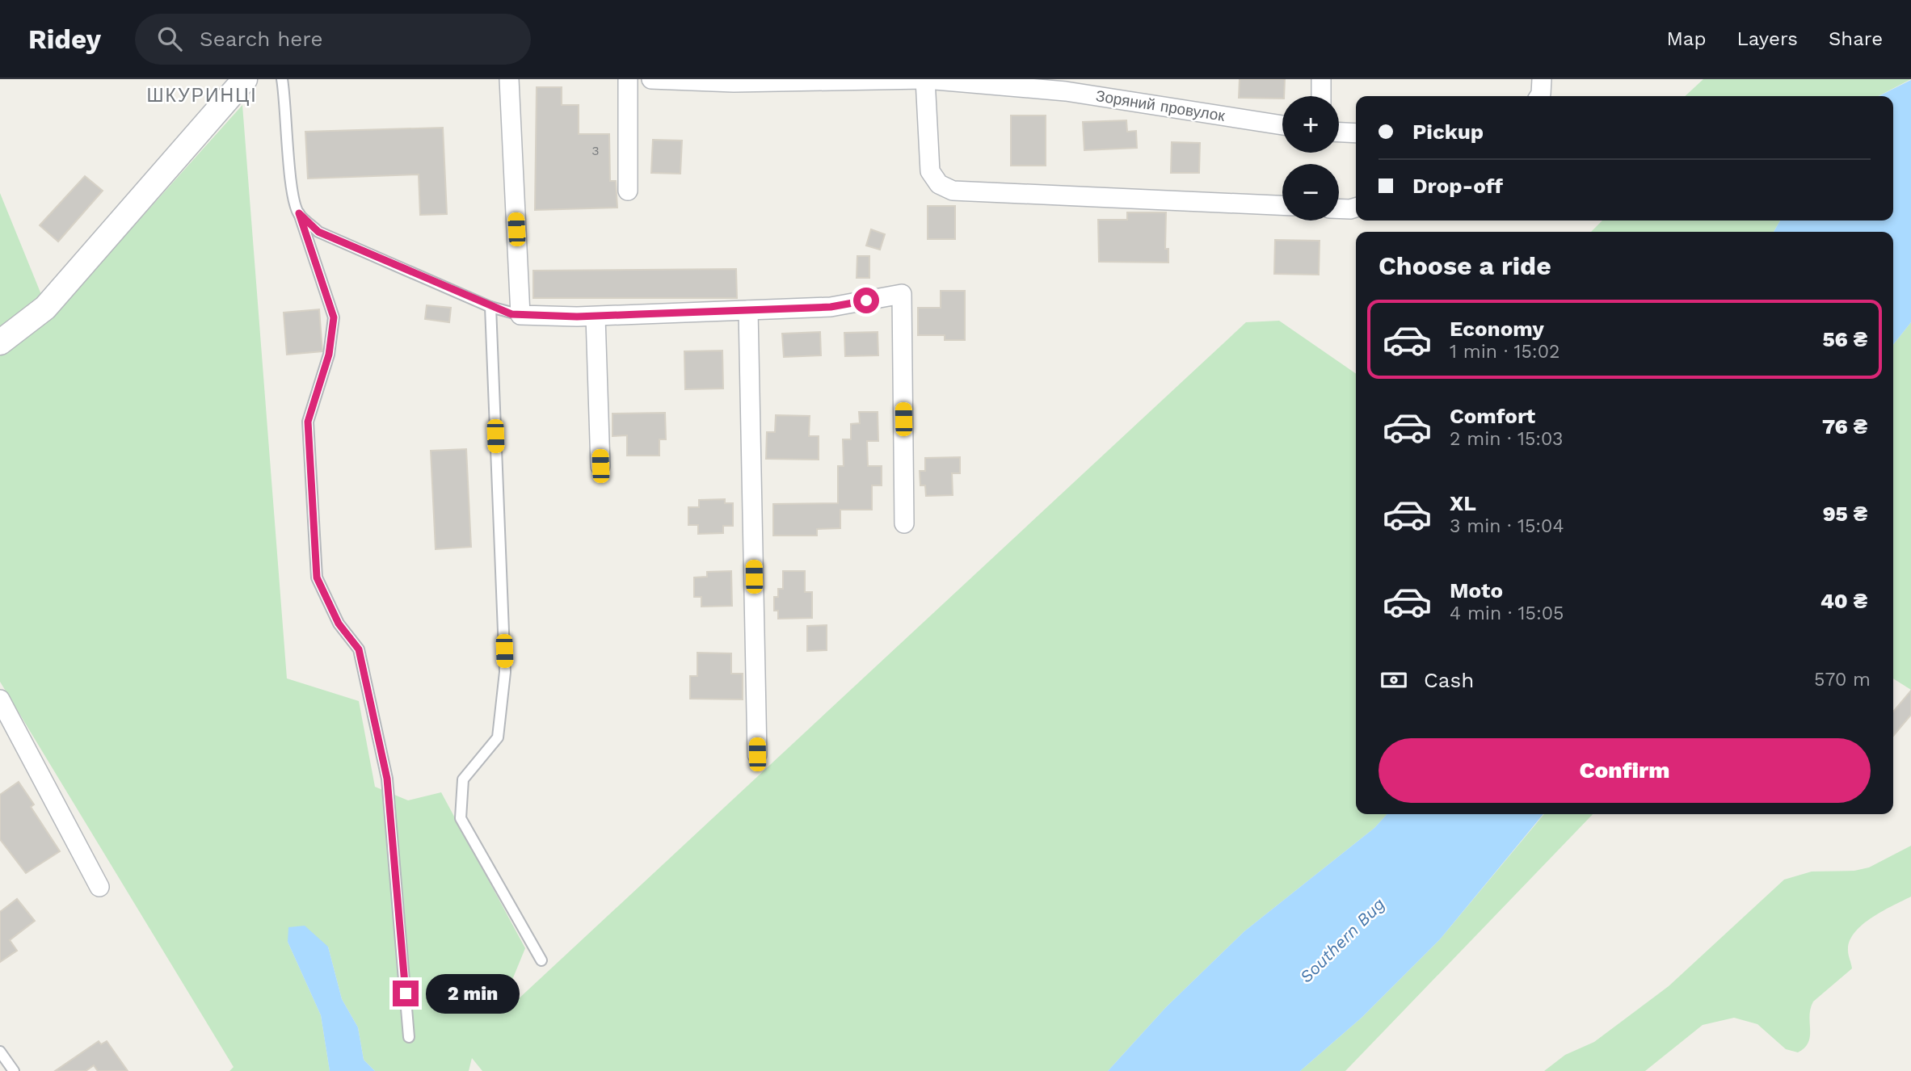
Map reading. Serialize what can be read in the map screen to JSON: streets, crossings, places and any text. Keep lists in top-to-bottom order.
{
  "streets": {
    "street": ["Зоряний провулок"]
  },
  "districts": ["ШКУРИНЦІ"],
  "water": ["Southern Bug"],
  "house_numbers": ["3"],
  "page": {
    "header": "Ridey",
    "search": "Search here",
    "nav": ["Map", "Layers", "Share"],
    "map_buttons": ["+", "−"],
    "banner": ["Pickup", "Drop-off"],
    "heading": "Choose a ride",
    "list": [
      {
        "name": "Economy",
        "note": "1 min · 15:02",
        "value": "56 ₴"
      },
      {
        "name": "Comfort",
        "note": "2 min · 15:03",
        "value": "76 ₴"
      },
      {
        "name": "XL",
        "note": "3 min · 15:04",
        "value": "95 ₴"
      },
      {
        "name": "Moto",
        "note": "4 min · 15:05",
        "value": "40 ₴"
      }
    ],
    "pay": ["Cash", "570 m"],
    "buttons": "Confirm",
    "bubble": "2 min"
  }
}
